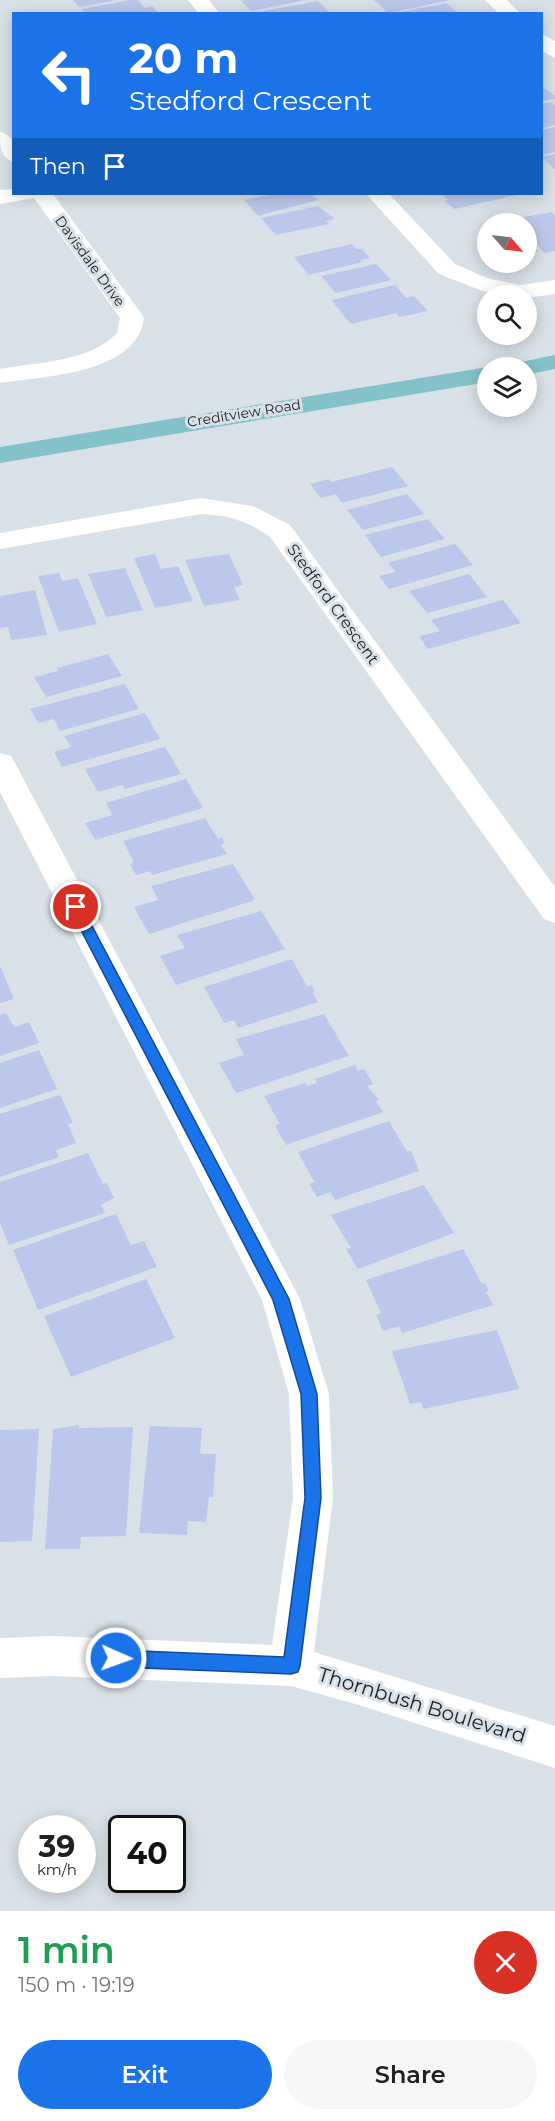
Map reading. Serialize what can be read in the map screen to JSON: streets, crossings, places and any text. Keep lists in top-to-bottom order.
{
  "streets": {
    "main road": ["Creditview Road"],
    "street": ["Davisdale Drive", "Stedford Crescent", "Thornbush Boulevard"]
  },
  "north": "bottom right",
  "page": {
    "turn": ["20 m", "Stedford Crescent"],
    "then": "Then",
    "speed": "39 km/h",
    "limit": "40",
    "heading": ["1 min", "150 m · 19:19"],
    "buttons": ["Exit", "Share"]
  }
}
